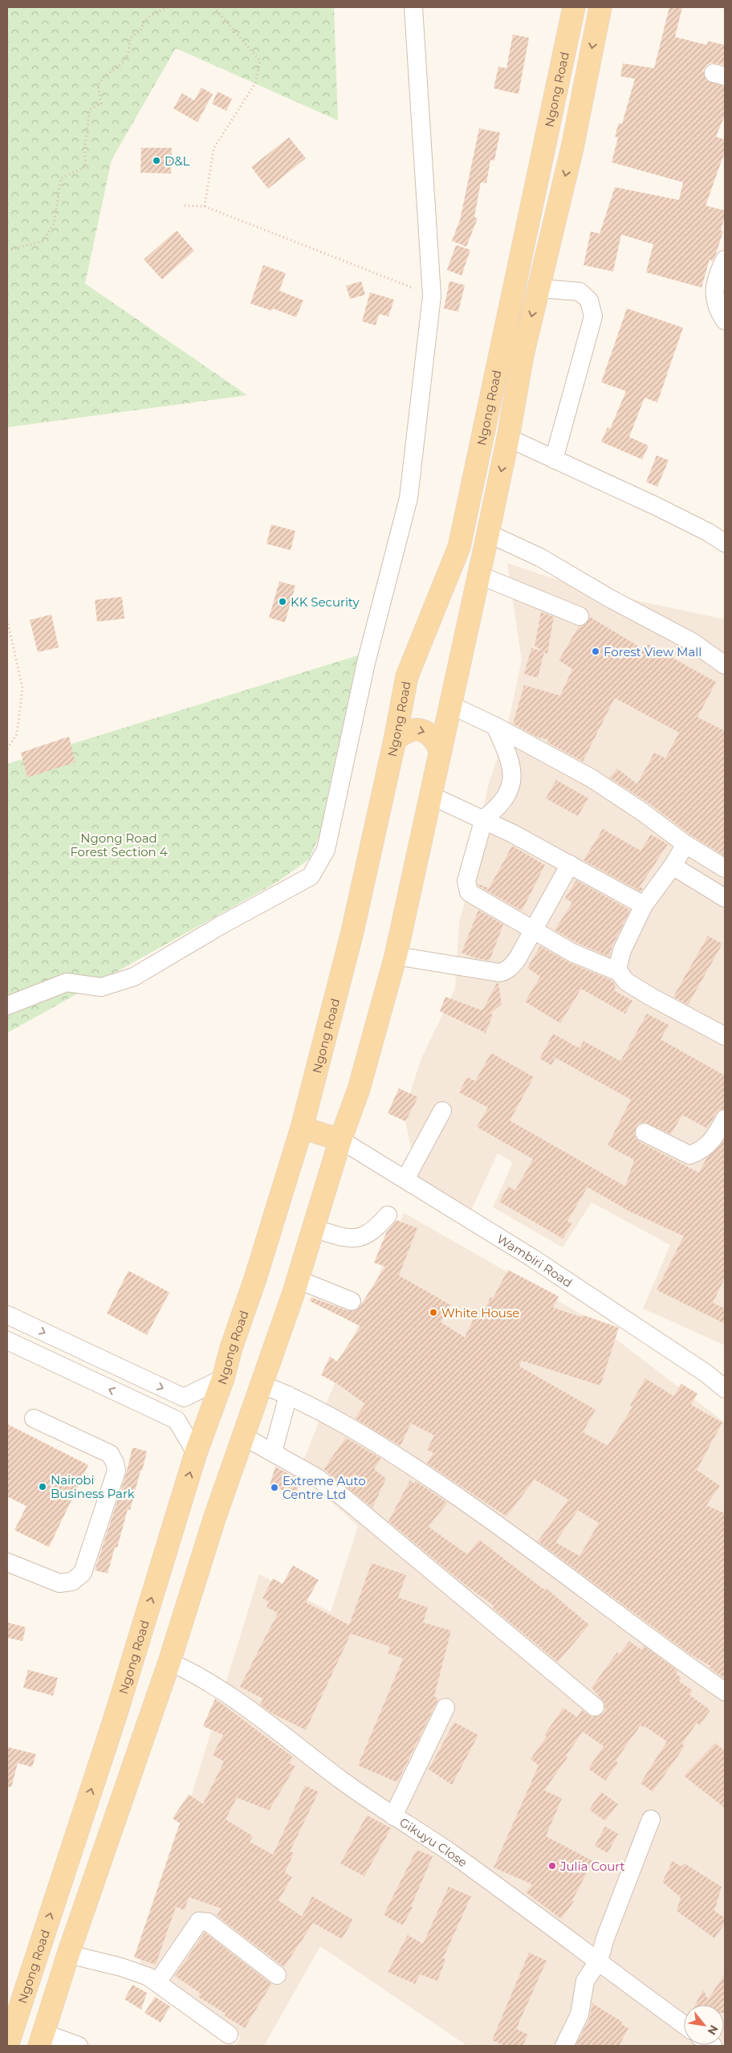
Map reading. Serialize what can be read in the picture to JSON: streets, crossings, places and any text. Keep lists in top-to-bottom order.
{
  "streets": {
    "main road": ["Ngong Road"],
    "street": ["Wambiri Road", "Gikuyu Close"]
  },
  "crossings": [
    ["Ngong Road", "Wambiri Road"],
    ["Ngong Road", "Gikuyu Close"]
  ],
  "parks": ["Ngong Road Forest Section 4"],
  "places": [
    "D&L",
    "KK Security",
    "Forest View Mall",
    "White House",
    "Nairobi Business Park",
    "Extreme Auto Centre Ltd",
    "Julia Court"
  ],
  "north": "bottom right"
}
